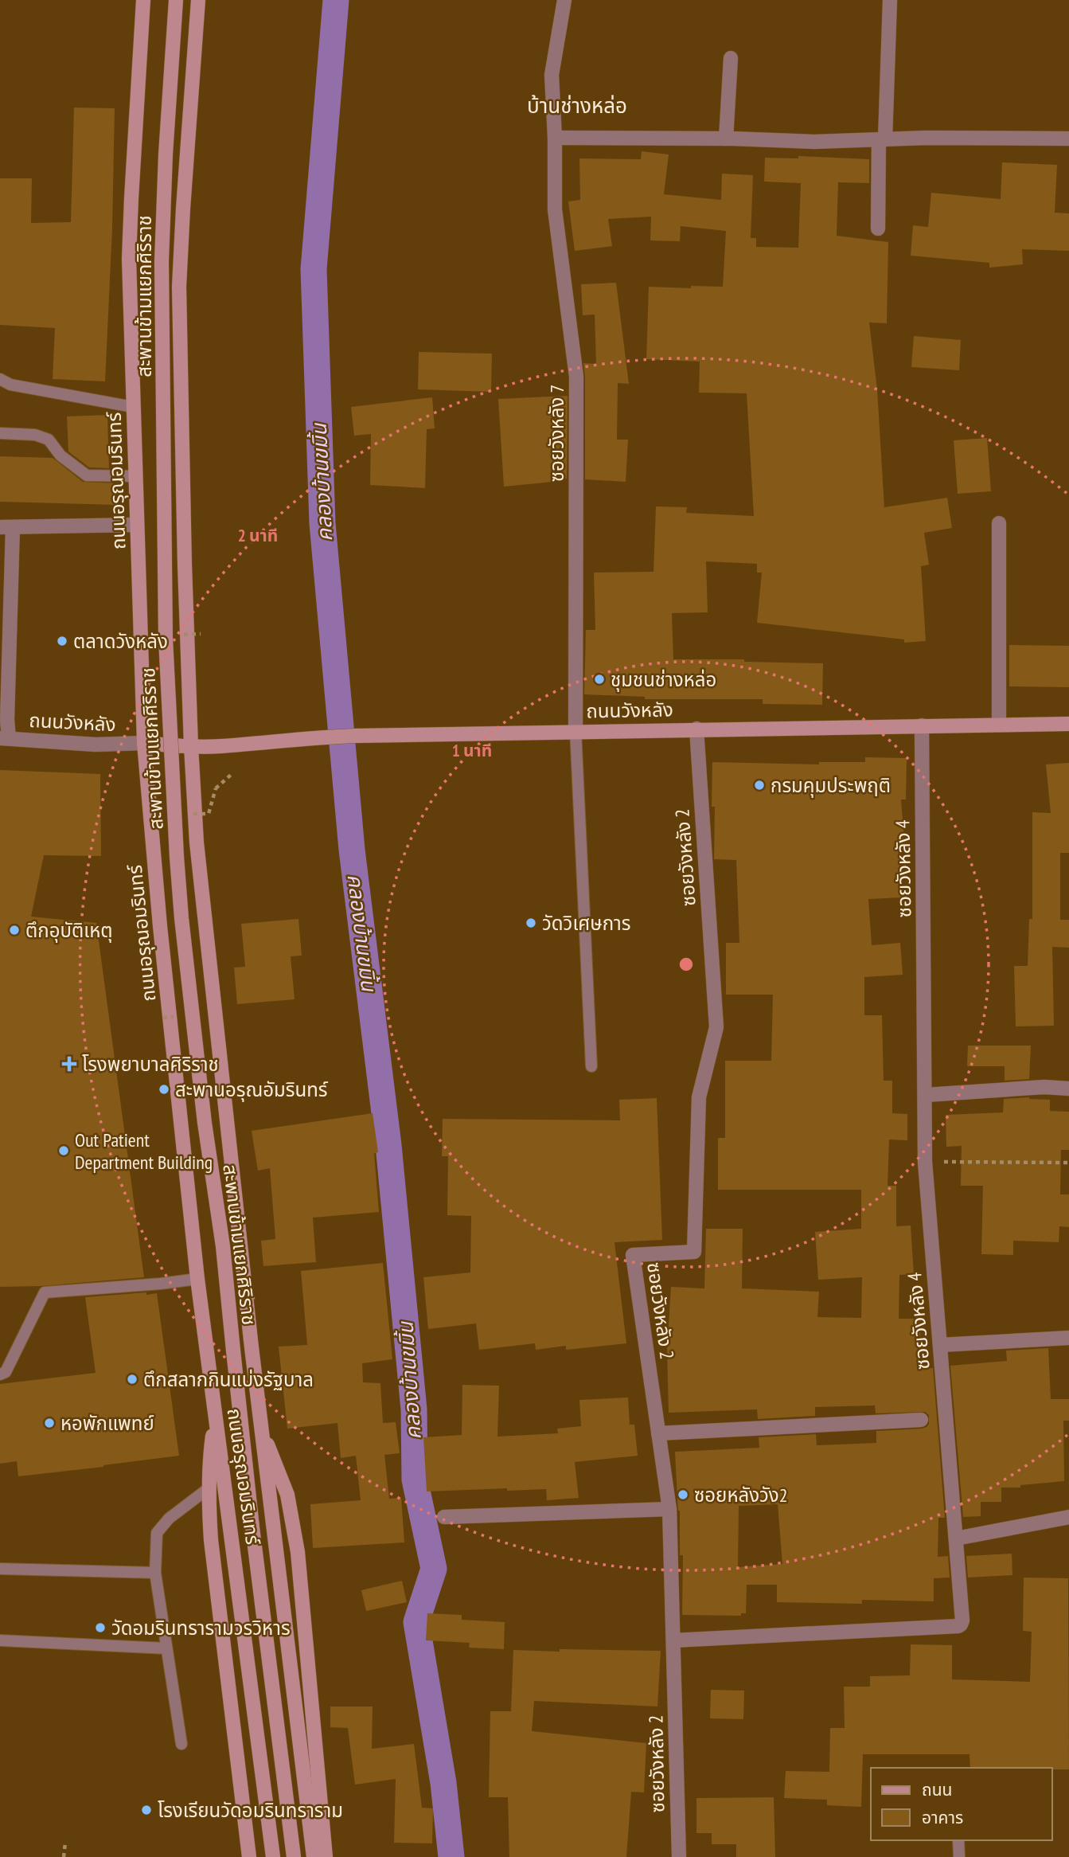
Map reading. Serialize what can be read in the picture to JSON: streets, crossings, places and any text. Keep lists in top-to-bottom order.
{
  "streets": {
    "main road": ["สะพานข้ามแยกศิริราช", "ถนนอรุณอมรินทร์", "ถนนวังหลัง"],
    "street": ["ซอยวังหลัง 7", "ซอยวังหลัง 2", "ซอยวังหลัง 4"]
  },
  "crossings": [
    ["ซอยวังหลัง 7", "ถนนวังหลัง"],
    ["ถนนอรุณอมรินทร์", "ถนนวังหลัง"],
    ["ถนนวังหลัง", "ซอยวังหลัง 2"],
    ["ถนนวังหลัง", "ซอยวังหลัง 4"],
    ["ซอยวังหลัง 2", "ซอยวังหลัง 4"]
  ],
  "districts": ["บ้านช่างหล่อ"],
  "water": ["คลองบ้านขมิ้น"],
  "places": {
    "other": [
      "ตลาดวังหลัง",
      "ชุมชนช่างหล่อ",
      "กรมคุมประพฤติ",
      "วัดวิเศษการ",
      "ตึกอุบัติเหตุ",
      "สะพานอรุณอัมรินทร์",
      "Out Patient Department Building",
      "ตึกสลากกินแบ่งรัฐบาล",
      "หอพักแพทย์",
      "ซอยหลังวัง2",
      "วัดอมรินทรารามวรวิหาร",
      "โรงเรียนวัดอมรินทราราม"
    ],
    "health": ["โรงพยาบาลศิริราช"]
  },
  "legend": ["ถนน", "อาคาร"],
  "rings": ["2 นาที", "1 นาที"]
}
